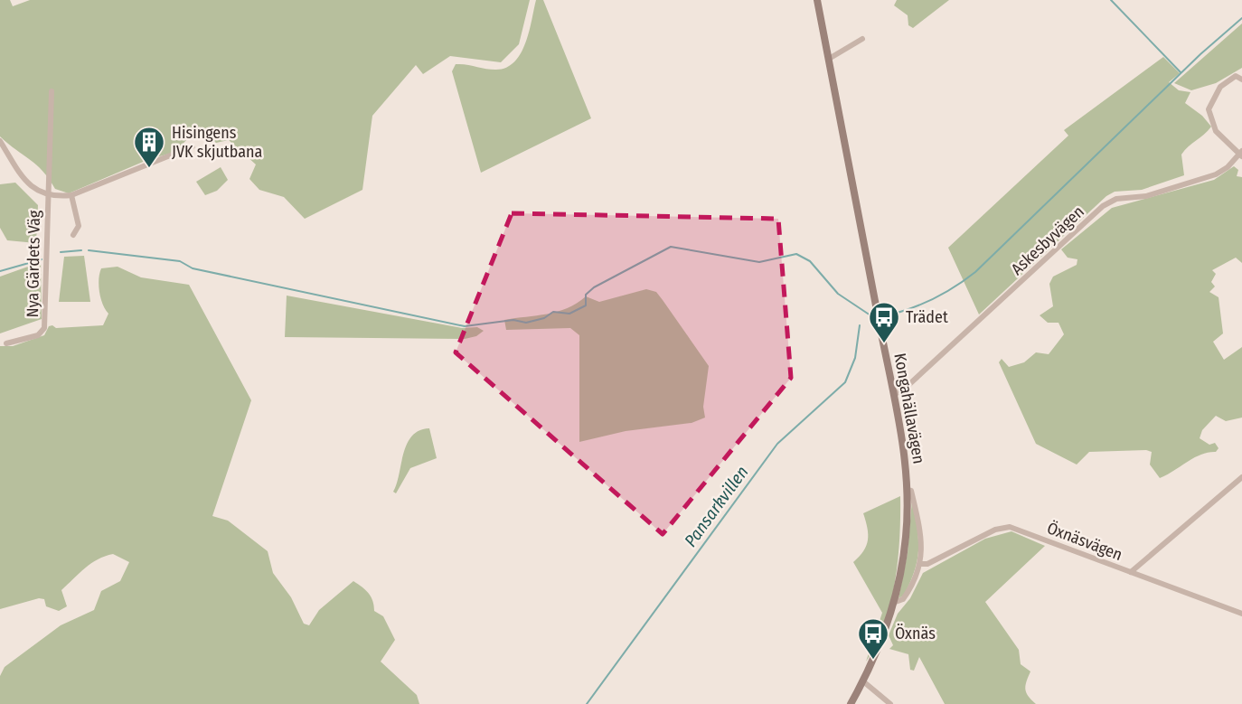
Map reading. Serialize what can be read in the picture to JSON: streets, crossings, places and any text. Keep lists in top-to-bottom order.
{
  "streets": {
    "street": [
      "Askesbyvägen",
      "Nya Gärdets Väg",
      "Kongahällavägen",
      "Öxnäsvägen"
    ]
  },
  "crossings": [
    ["Askesbyvägen", "Kongahällavägen"]
  ],
  "water": ["Pansarkvillen"],
  "places": {
    "building": ["Hisingens JVK skjutbana"],
    "bus stop": ["Trädet", "Öxnäs"]
  }
}
